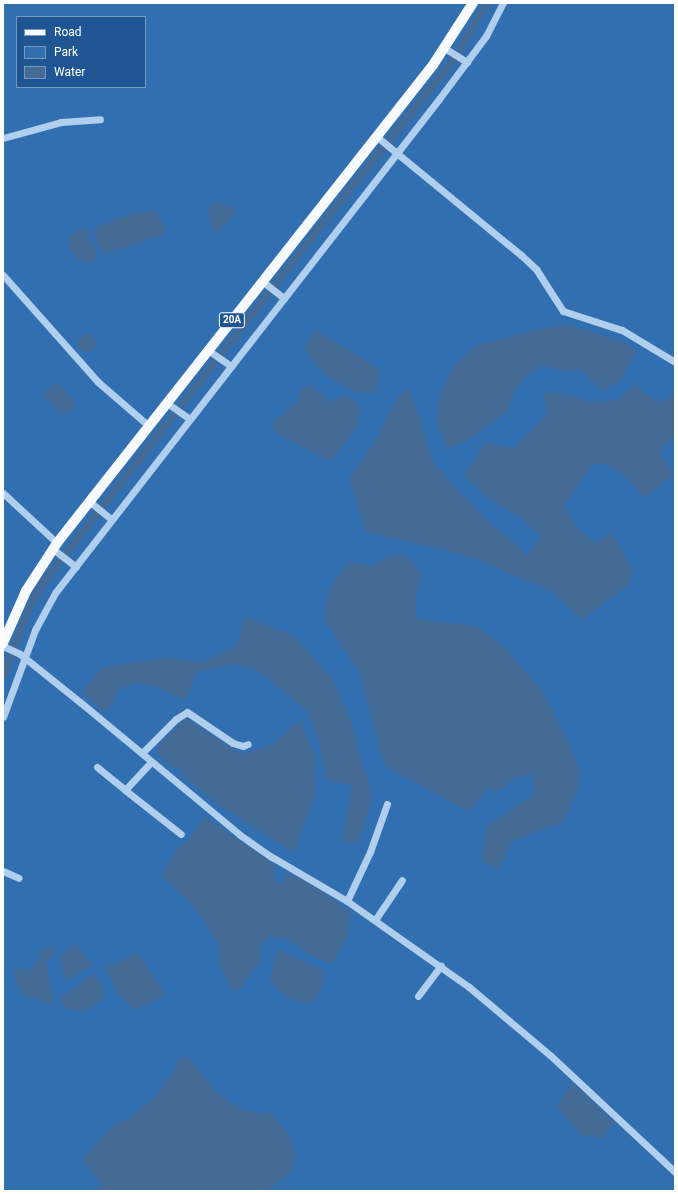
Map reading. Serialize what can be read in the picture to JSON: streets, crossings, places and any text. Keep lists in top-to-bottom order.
{
  "streets": {
    "main road": ["20A"]
  },
  "legend": ["Road", "Park", "Water"]
}
